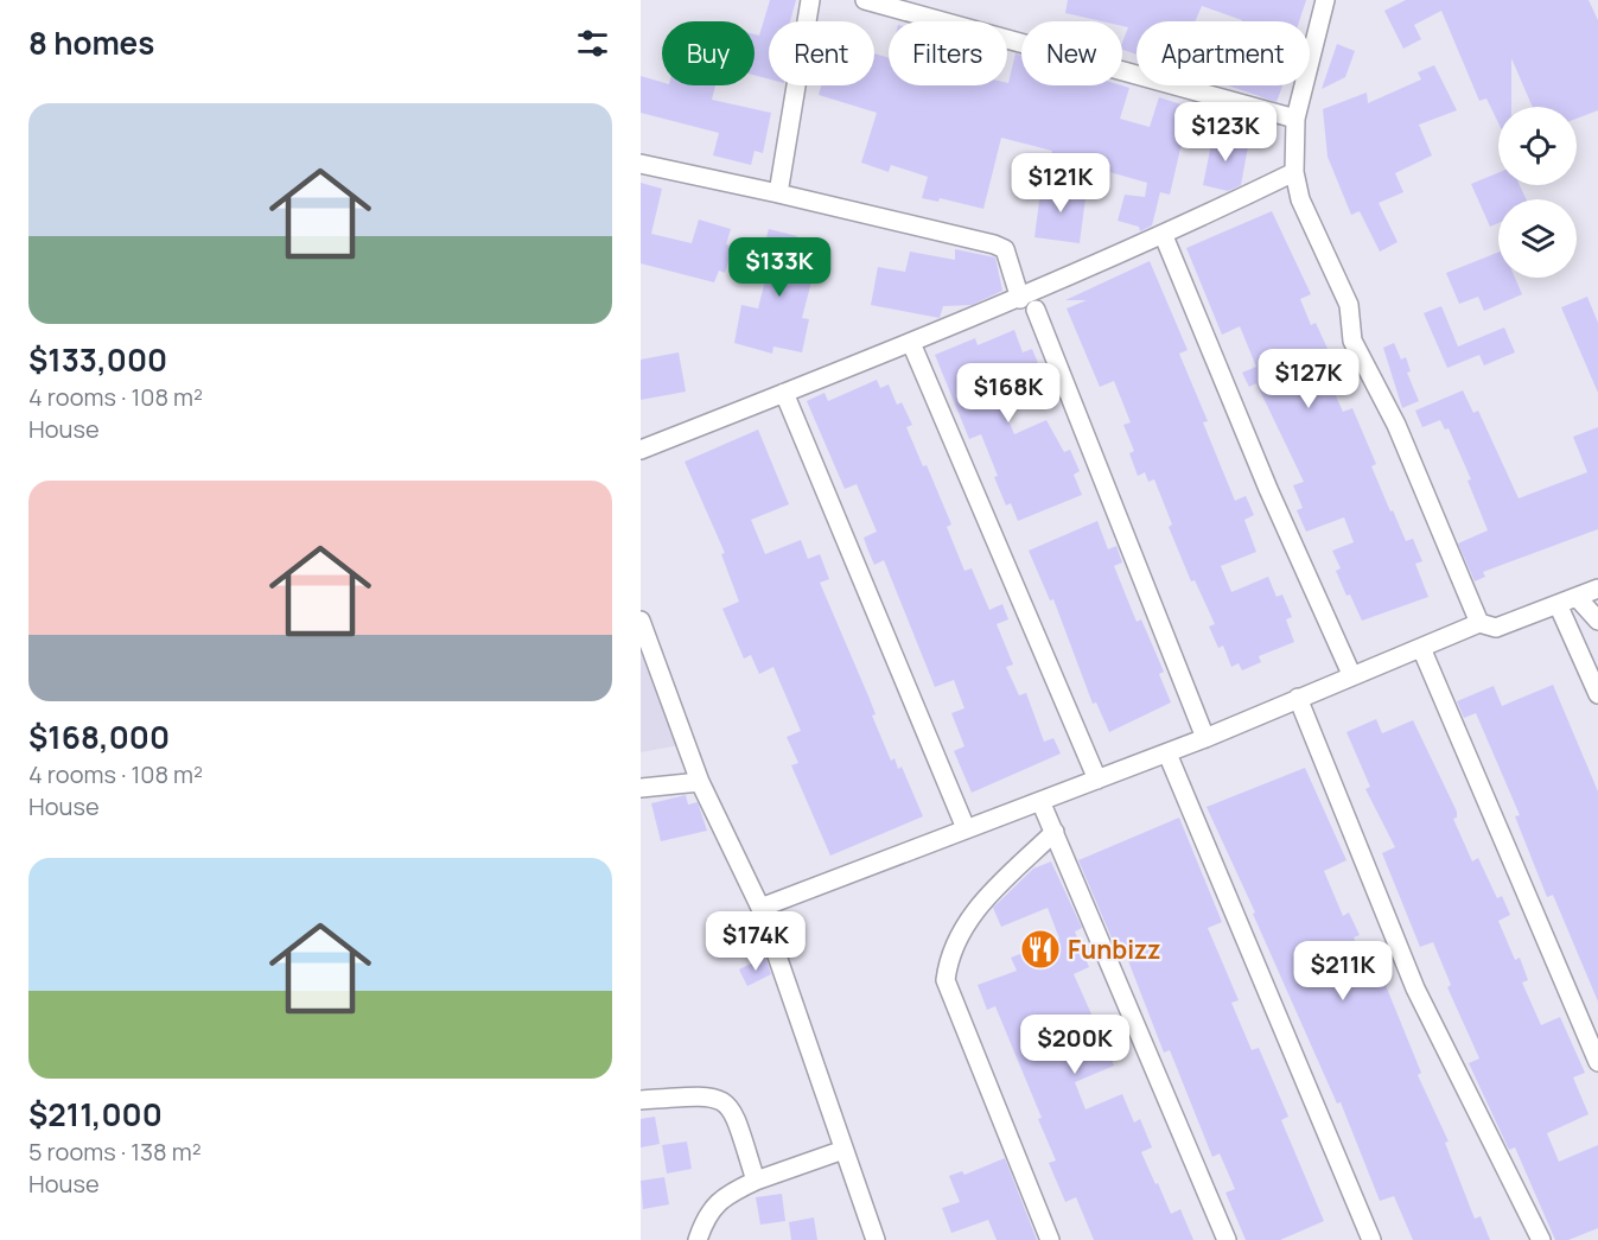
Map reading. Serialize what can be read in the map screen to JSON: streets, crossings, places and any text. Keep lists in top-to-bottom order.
{
  "places": {
    "restaurant": ["Funbizz"]
  },
  "page": {
    "heading": "8 homes",
    "chip": [
      "Buy",
      "Rent",
      "Filters",
      "New",
      "Apartment"
    ],
    "list": [
      {
        "name": "$133,000",
        "note": "4 rooms · 108 m² · House"
      },
      {
        "name": "$168,000",
        "note": "4 rooms · 108 m² · House"
      },
      {
        "name": "$211,000",
        "note": "5 rooms · 138 m² · House"
      }
    ],
    "price": [
      "$123K",
      "$121K",
      "$133K",
      "$127K",
      "$168K",
      "$174K",
      "$211K",
      "$200K"
    ]
  }
}
